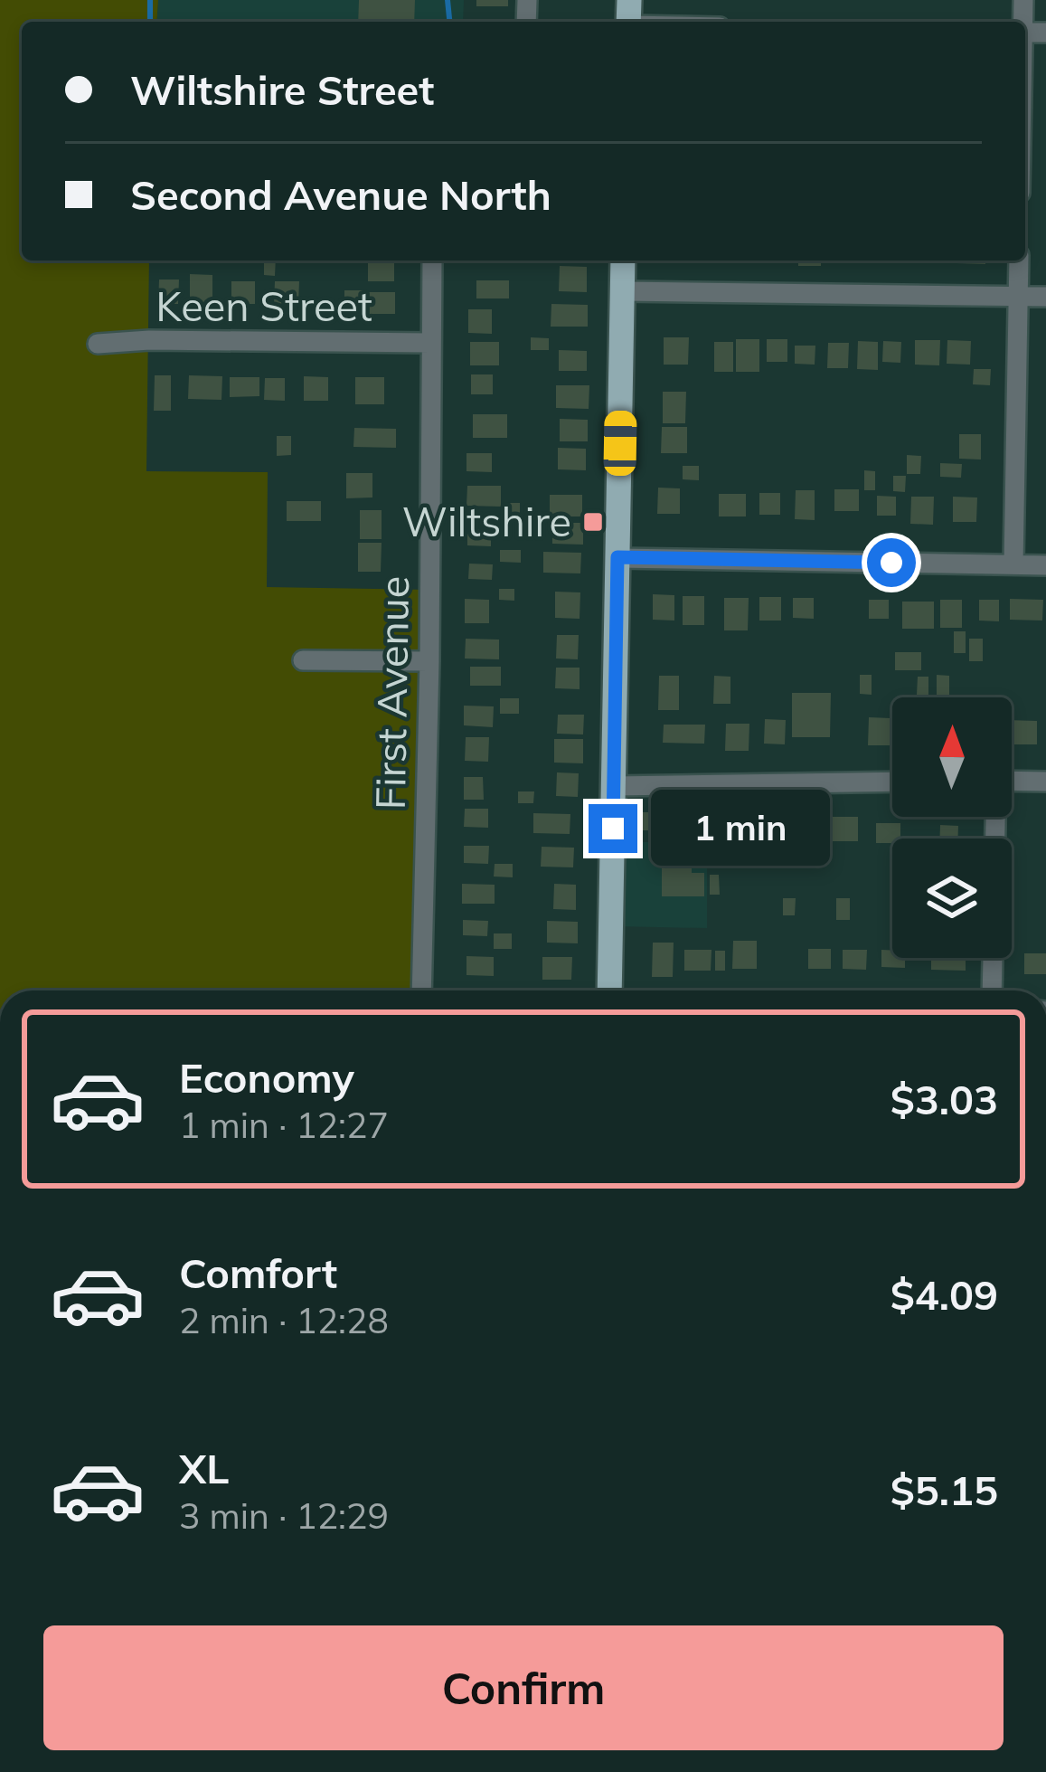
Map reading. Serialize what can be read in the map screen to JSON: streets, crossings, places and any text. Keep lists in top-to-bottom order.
{
  "streets": {
    "street": ["Keen Street", "First Avenue"]
  },
  "crossings": [
    ["Keen Street", "First Avenue"]
  ],
  "places": {
    "transit": ["Wiltshire"]
  },
  "north": "top",
  "page": {
    "banner": ["Wiltshire Street", "Second Avenue North"],
    "bubble": "1 min",
    "list": [
      {
        "name": "Economy",
        "note": "1 min · 12:27",
        "value": "$3.03"
      },
      {
        "name": "Comfort",
        "note": "2 min · 12:28",
        "value": "$4.09"
      },
      {
        "name": "XL",
        "note": "3 min · 12:29",
        "value": "$5.15"
      }
    ],
    "buttons": "Confirm"
  }
}
